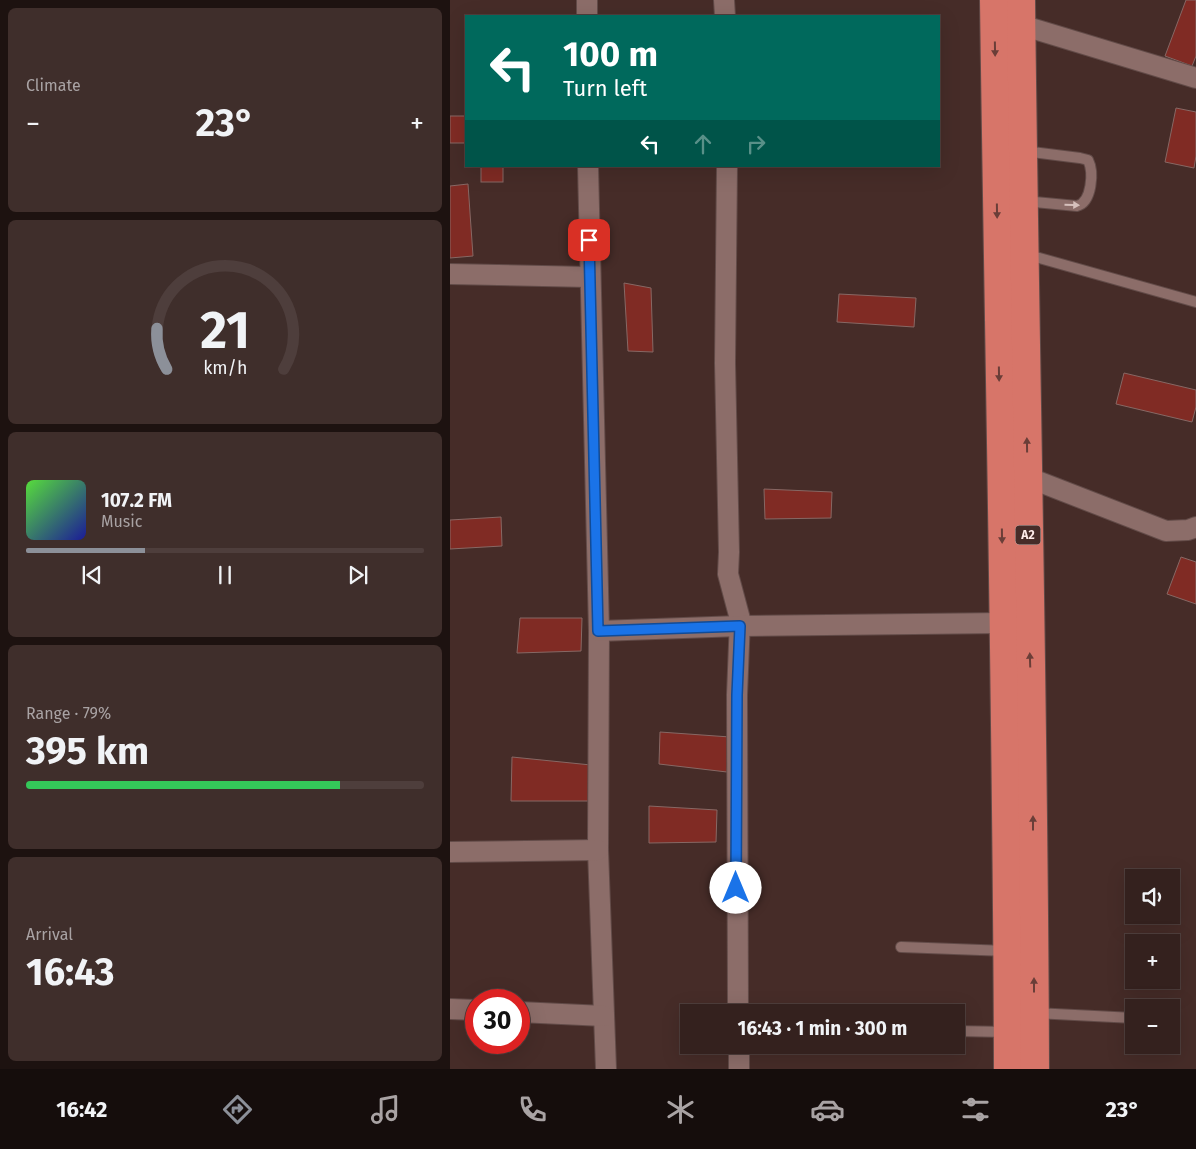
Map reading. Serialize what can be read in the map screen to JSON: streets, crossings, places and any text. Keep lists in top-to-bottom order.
{
  "streets": {
    "highway": ["A2"]
  },
  "page": {
    "tile": [
      "Climate",
      ["Range · 79%", "395 km"],
      ["Arrival", "16:43"]
    ],
    "turn": ["100 m", "Turn left"],
    "heat": ["−", "23°", "+"],
    "song": ["107.2 FM", "Music"],
    "map_buttons": ["+", "−"],
    "limit": "30",
    "trip": "16:43 · 1 min · 300 m",
    "tabs": ["16:42", "23°"],
    "gauge": ["21", "km/h"]
  }
}
